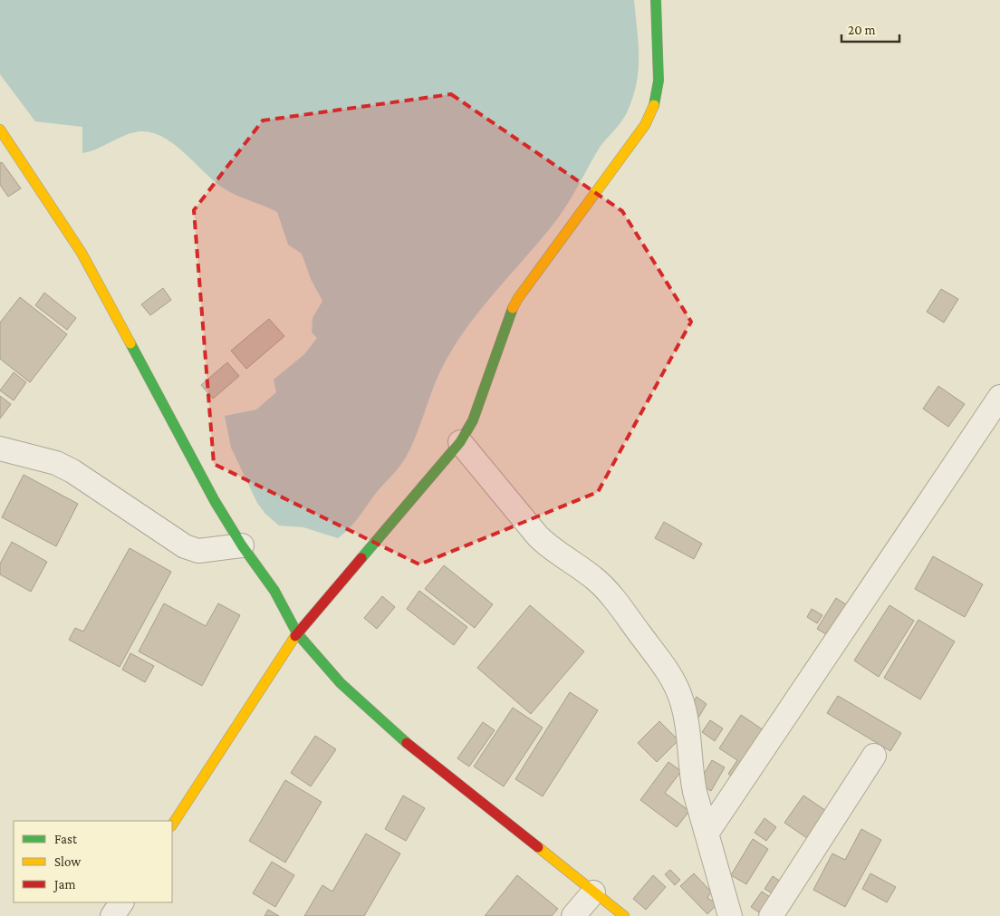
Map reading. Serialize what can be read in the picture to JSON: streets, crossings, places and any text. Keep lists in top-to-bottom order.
{
  "legend": ["Fast", "Slow", "Jam"],
  "scale_bar": "20 m"
}
